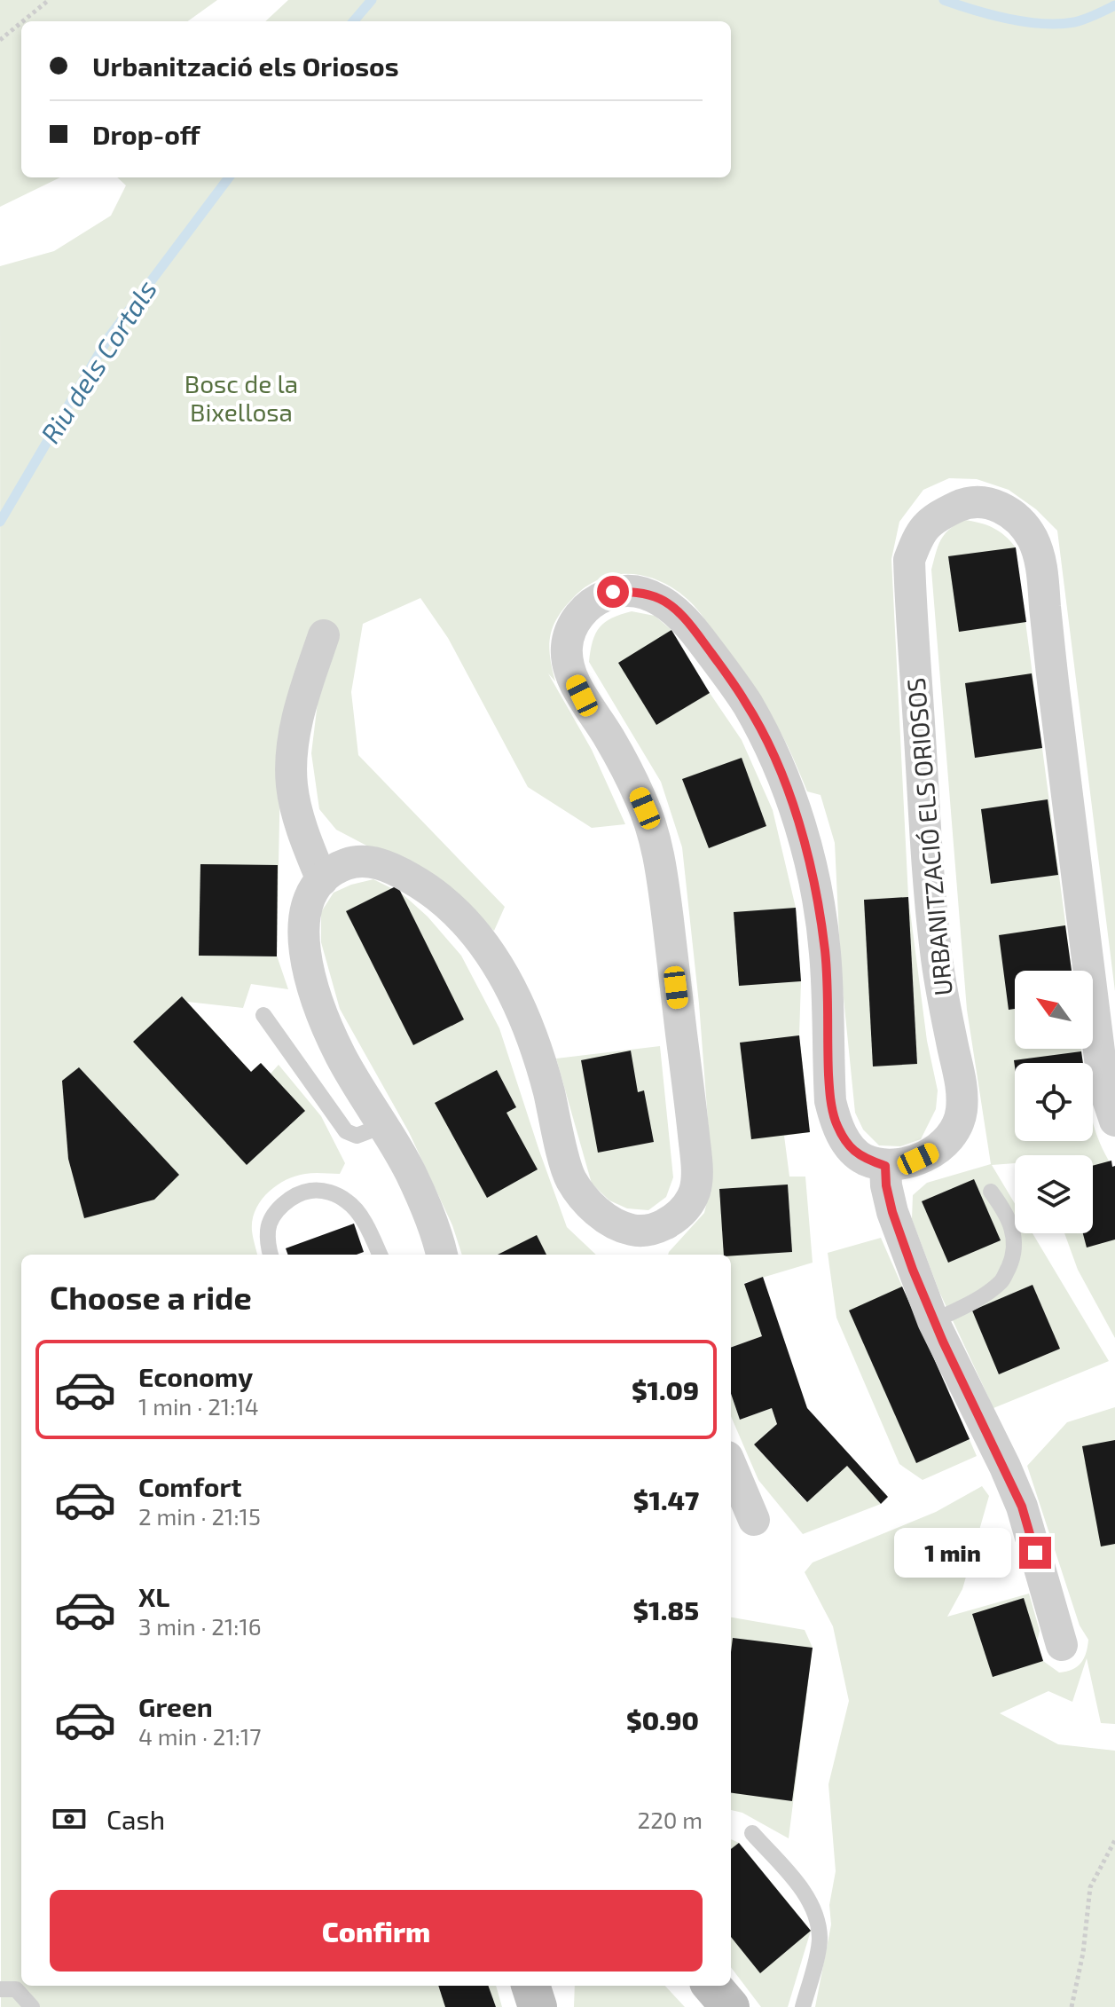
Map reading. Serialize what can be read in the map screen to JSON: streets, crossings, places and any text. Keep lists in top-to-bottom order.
{
  "streets": {
    "street": ["URBANITZACIÓ ELS ORIOSOS"]
  },
  "water": ["Riu dels Cortals"],
  "parks": ["Bosc de la Bixellosa"],
  "north": "top left",
  "page": {
    "banner": ["Urbanització els Oriosos", "Drop-off"],
    "heading": "Choose a ride",
    "list": [
      {
        "name": "Economy",
        "note": "1 min · 21:14",
        "value": "$1.09"
      },
      {
        "name": "Comfort",
        "note": "2 min · 21:15",
        "value": "$1.47"
      },
      {
        "name": "XL",
        "note": "3 min · 21:16",
        "value": "$1.85"
      },
      {
        "name": "Green",
        "note": "4 min · 21:17",
        "value": "$0.90"
      }
    ],
    "bubble": "1 min",
    "pay": ["Cash", "220 m"],
    "buttons": "Confirm"
  }
}
